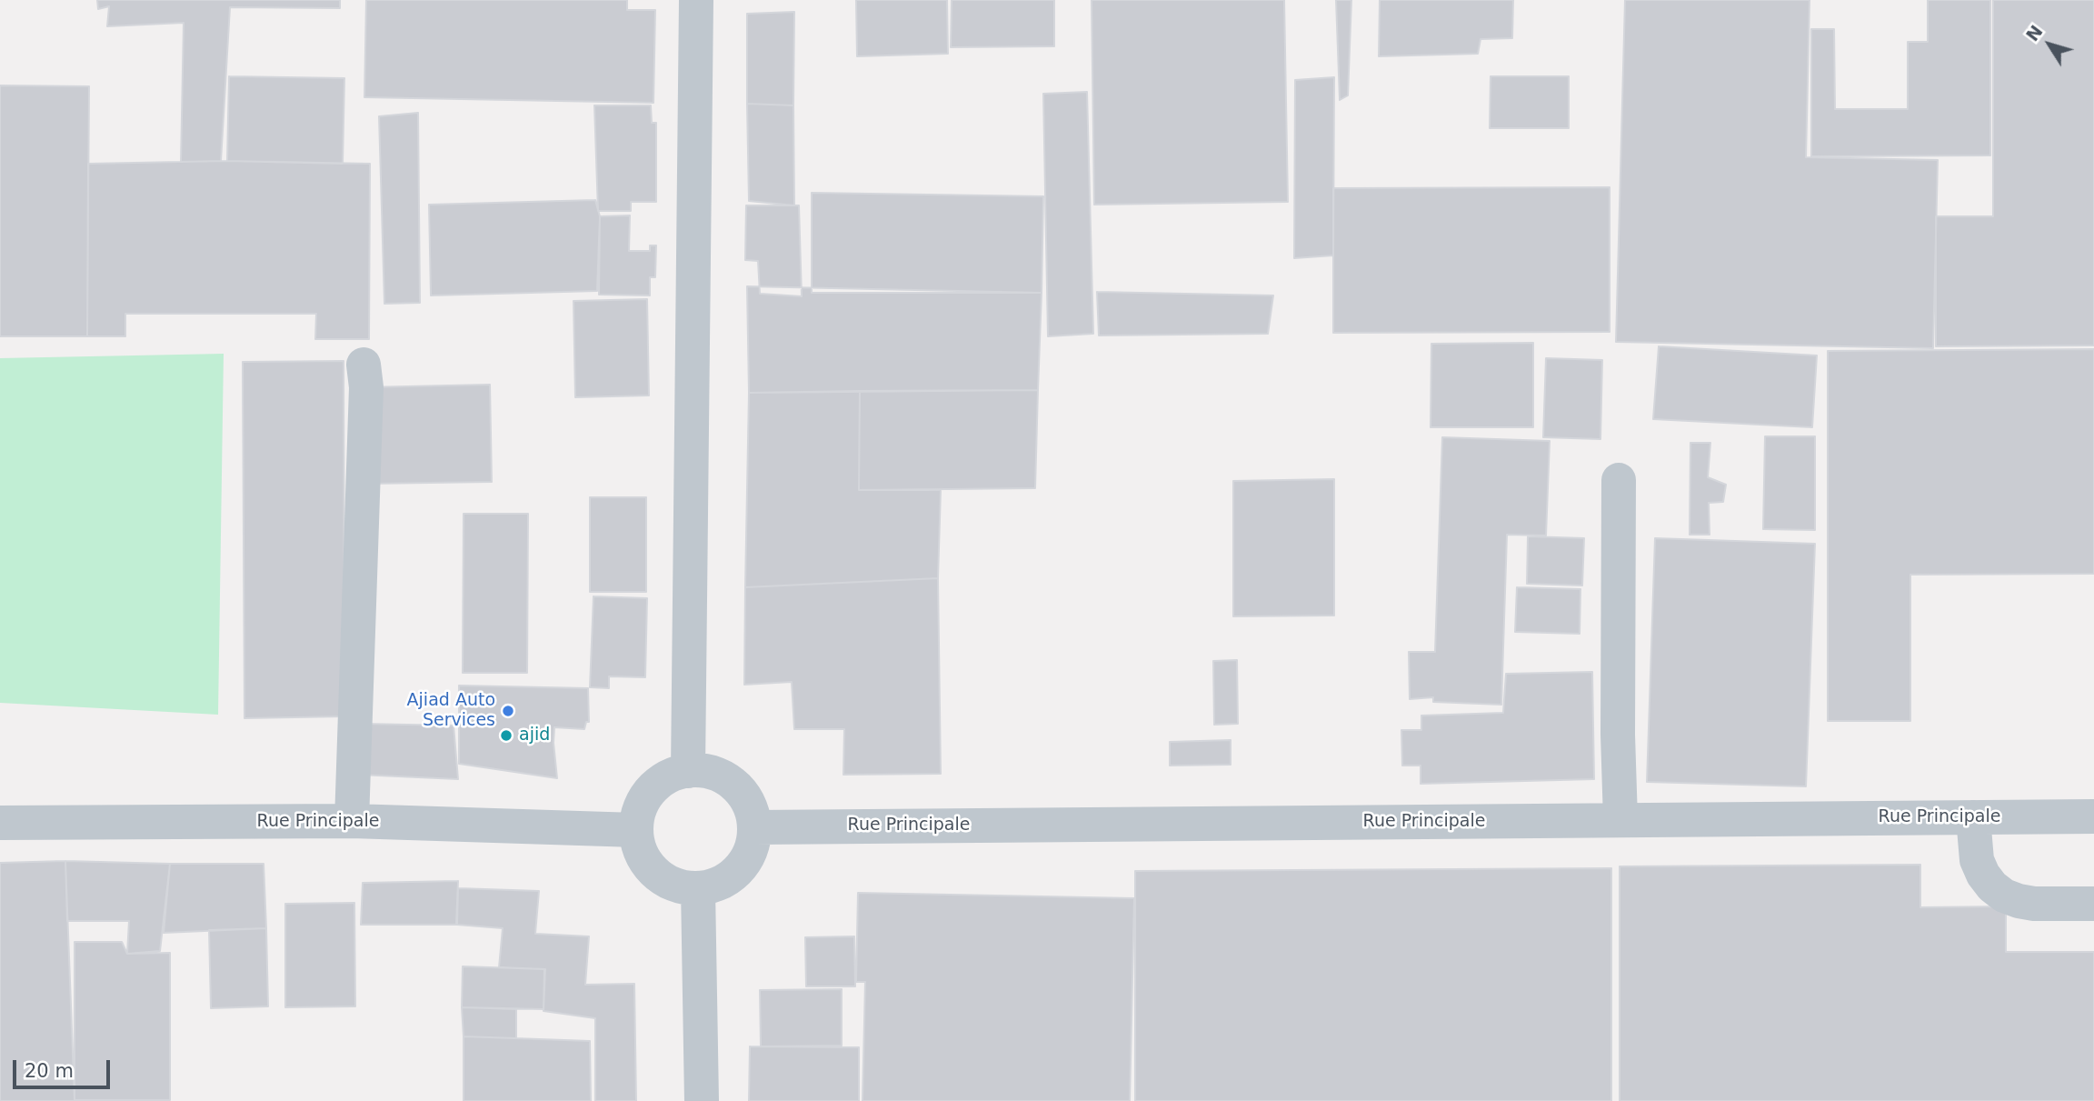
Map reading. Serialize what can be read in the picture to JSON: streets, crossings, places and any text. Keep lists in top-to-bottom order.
{
  "streets": {
    "street": ["Rue Principale"]
  },
  "places": ["Ajiad Auto Services", "ajid"],
  "scale_bar": "20 m",
  "north": "top left"
}
